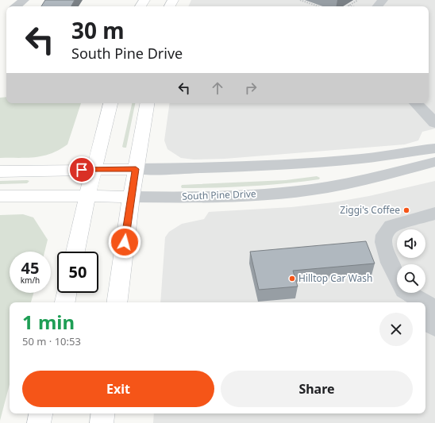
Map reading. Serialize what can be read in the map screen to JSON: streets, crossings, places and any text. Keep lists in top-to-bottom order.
{
  "streets": {
    "main road": ["South Pine Drive"]
  },
  "places": ["Ziggi's Coffee", "Hilltop Car Wash"],
  "page": {
    "turn": ["30 m", "South Pine Drive"],
    "speed": "45 km/h",
    "limit": "50",
    "heading": ["1 min", "50 m · 10:53"],
    "buttons": ["Exit", "Share"]
  }
}
